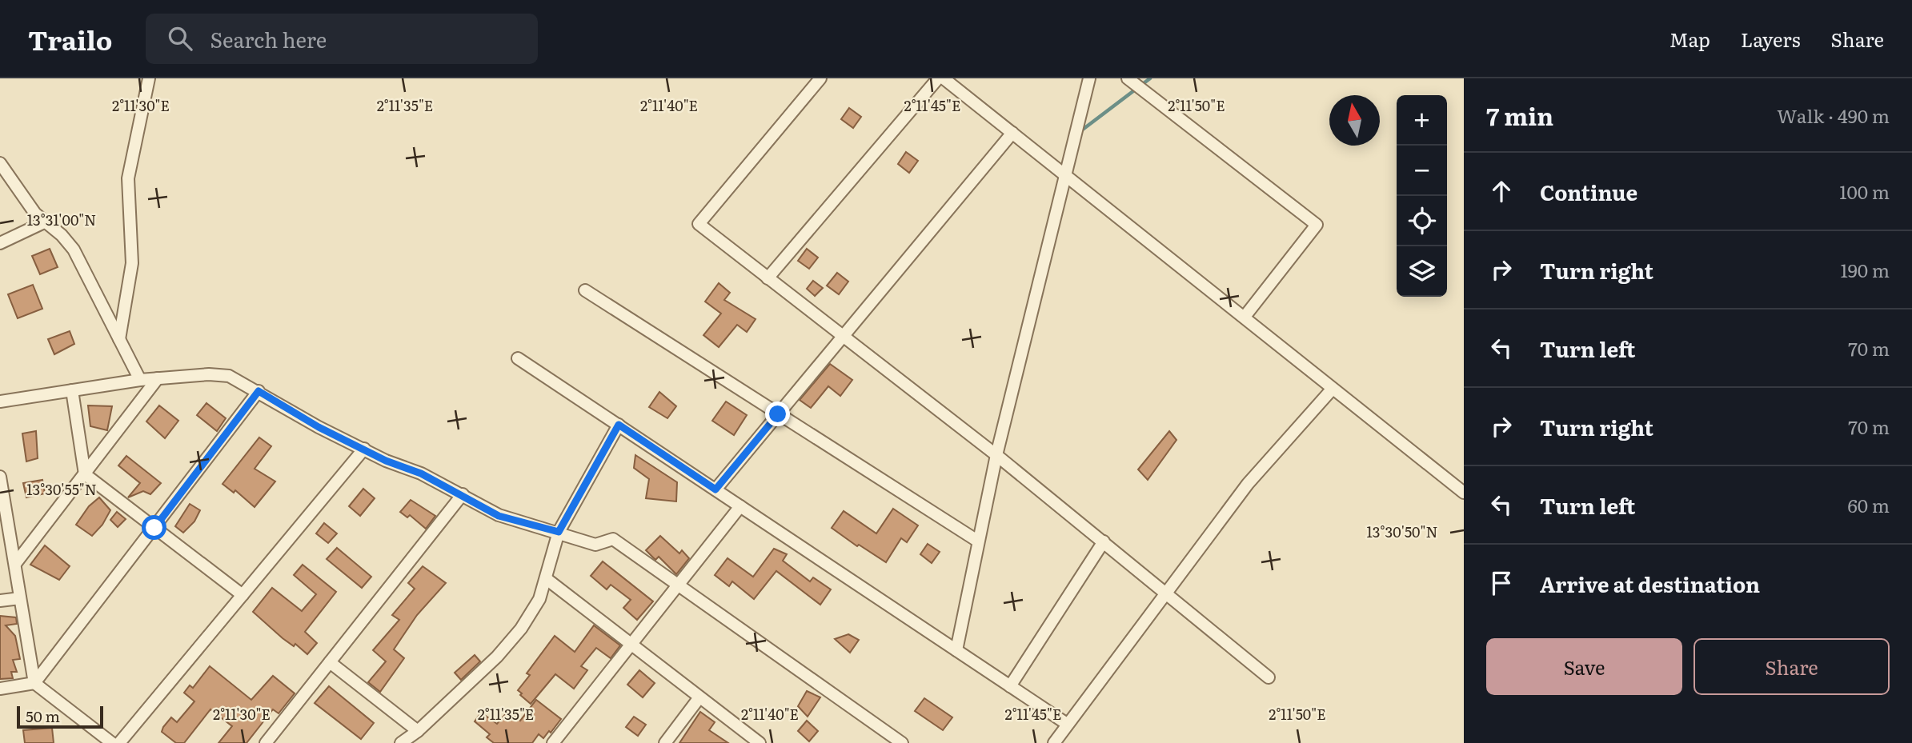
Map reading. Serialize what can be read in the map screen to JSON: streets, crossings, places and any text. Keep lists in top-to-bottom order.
{
  "scale_bar": "50 m",
  "north": "top",
  "page": {
    "header": "Trailo",
    "search": "Search here",
    "nav": ["Map", "Layers", "Share"],
    "heading": ["7 min", "Walk · 490 m"],
    "map_buttons": ["+", "−"],
    "list": [
      ["Continue", "100 m"],
      ["Turn right", "190 m"],
      ["Turn left", "70 m"],
      ["Turn right", "70 m"],
      ["Turn left", "60 m"],
      "Arrive at destination"
    ],
    "buttons": ["Save", "Share"],
    "scale": "50 m"
  },
  "coordinates": [
    "2°11'40\"E",
    "2°11'30\"E",
    "2°11'35\"E",
    "2°11'45\"E",
    "2°11'50\"E",
    "13°31'00\"N",
    "13°30'55\"N",
    "13°30'50\"N"
  ]
}
